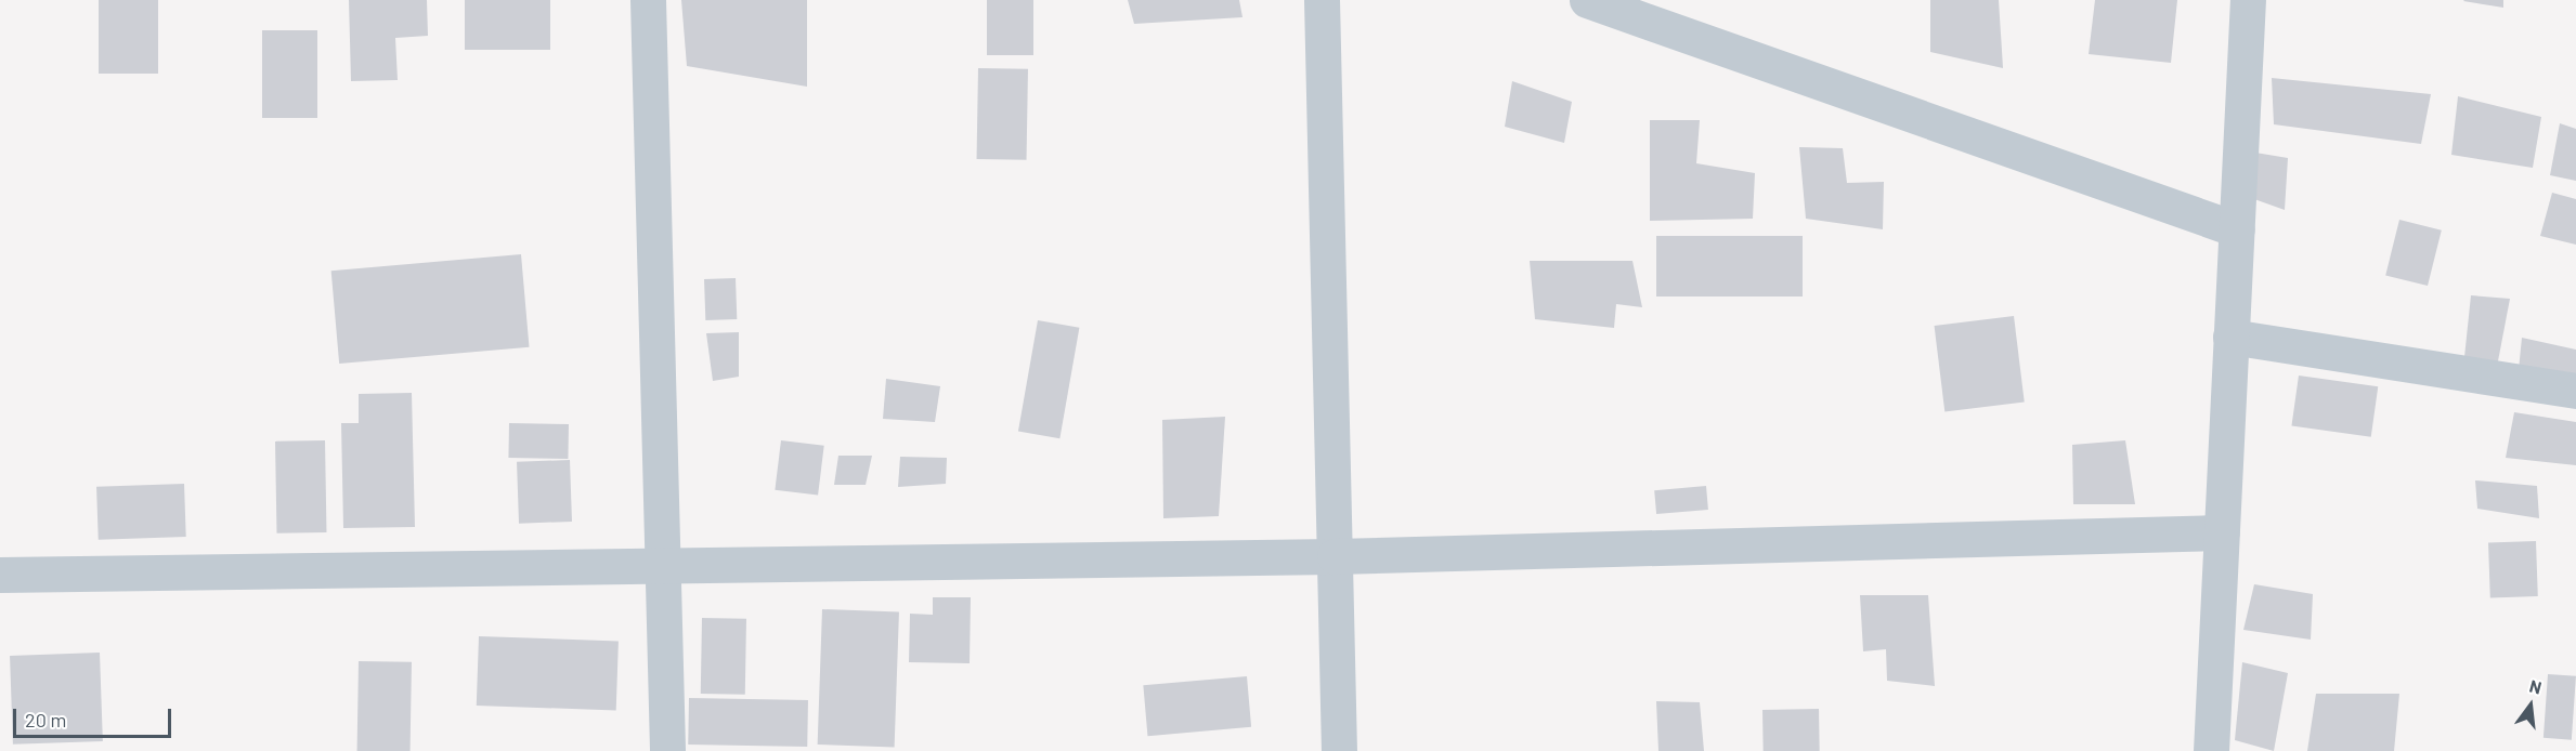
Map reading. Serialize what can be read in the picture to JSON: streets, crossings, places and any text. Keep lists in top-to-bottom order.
{
  "scale_bar": "20 m",
  "north": "top"
}
